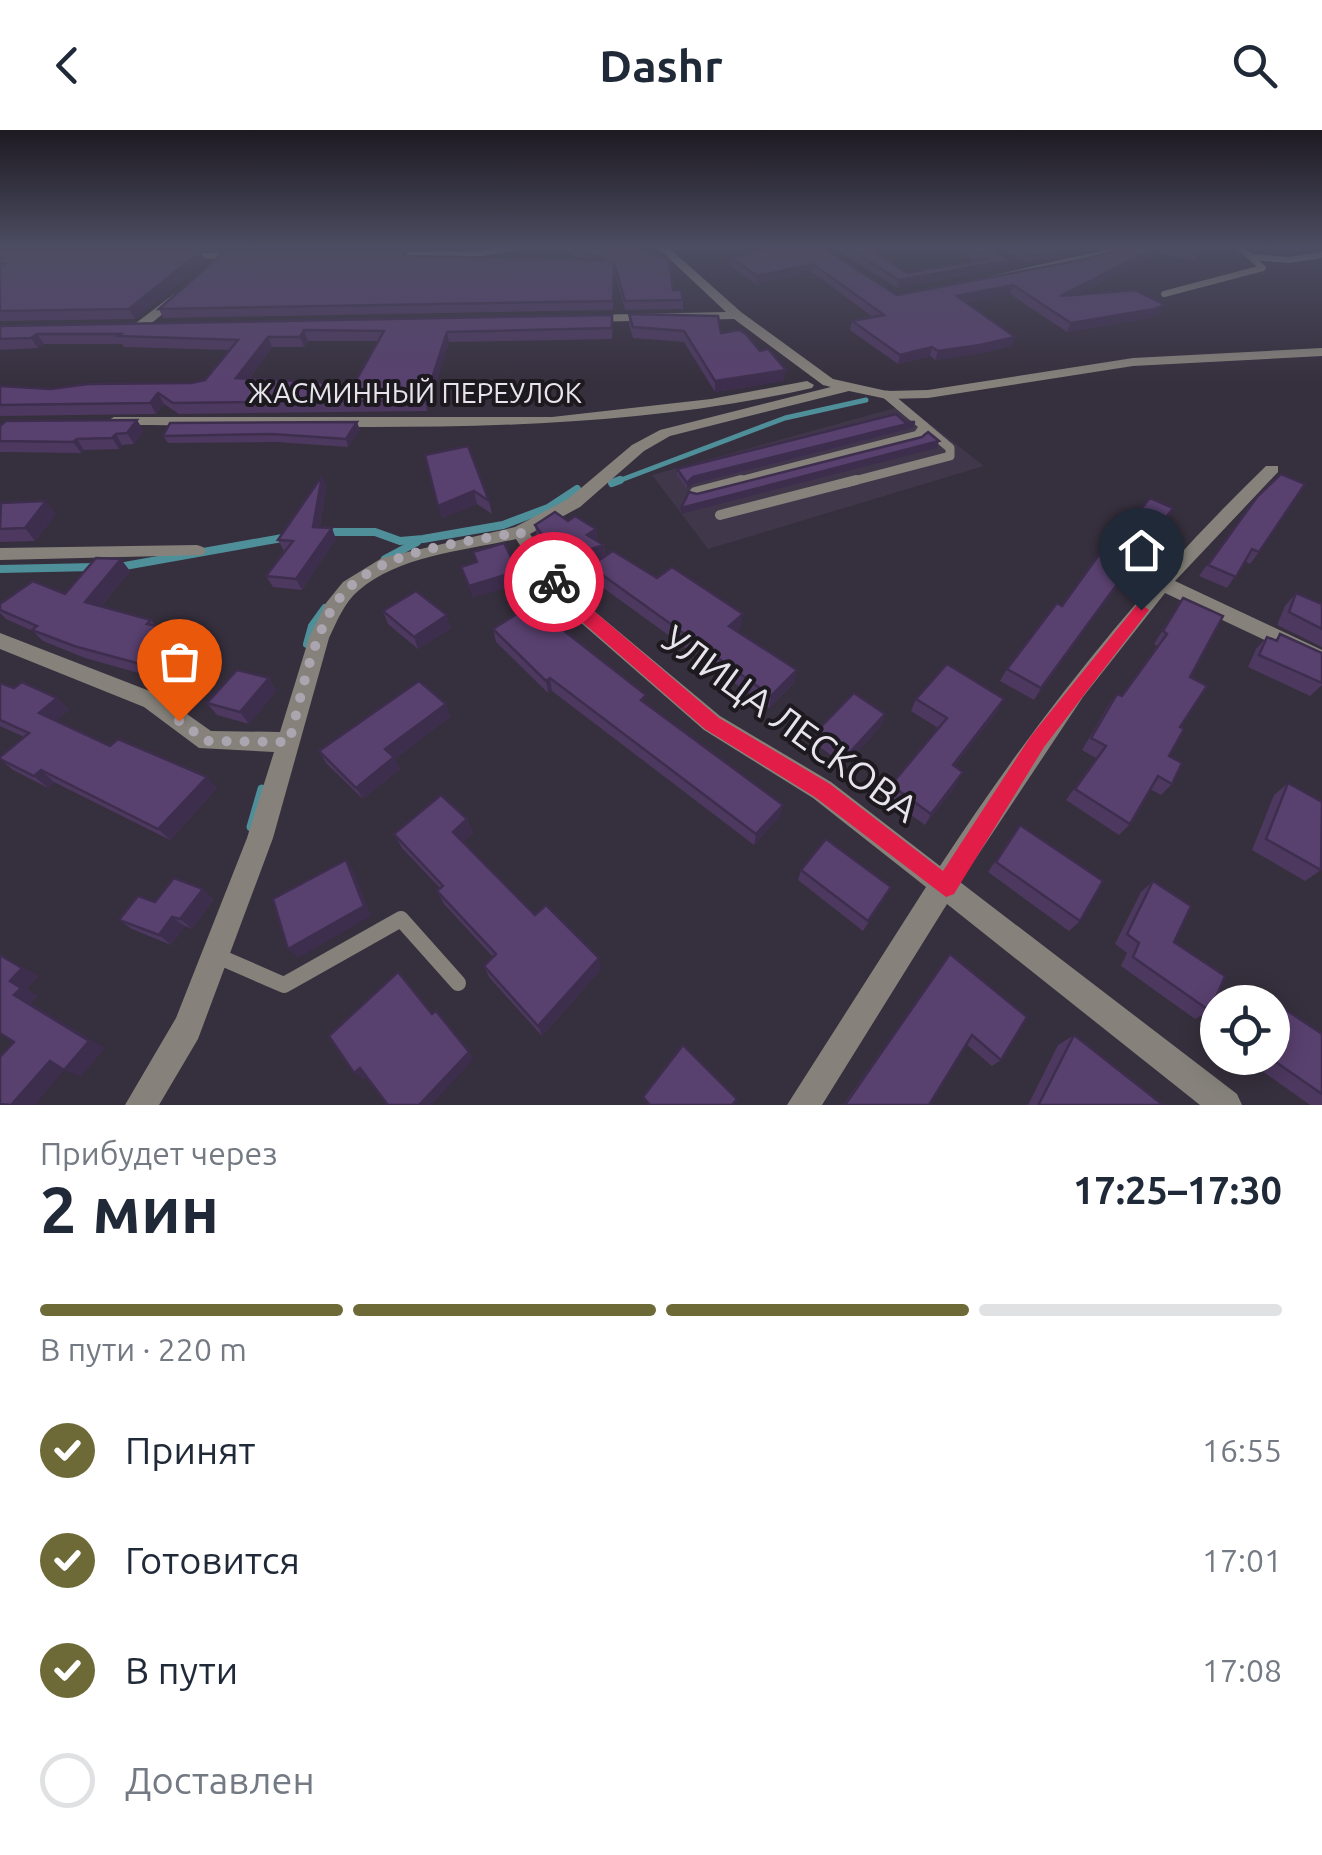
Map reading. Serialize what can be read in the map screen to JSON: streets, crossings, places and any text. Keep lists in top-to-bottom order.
{
  "streets": {
    "street": ["ЖАСМИННЫЙ ПЕРЕУЛОК", "УЛИЦА ЛЕСКОВА"]
  },
  "page": {
    "header": "Dashr",
    "heading": ["2 мин", "Прибудет через", "17:25–17:30"],
    "bar": "В пути · 220 m",
    "list": [
      ["Принят", "16:55"],
      ["Готовится", "17:01"],
      ["В пути", "17:08"],
      "Доставлен"
    ]
  }
}
